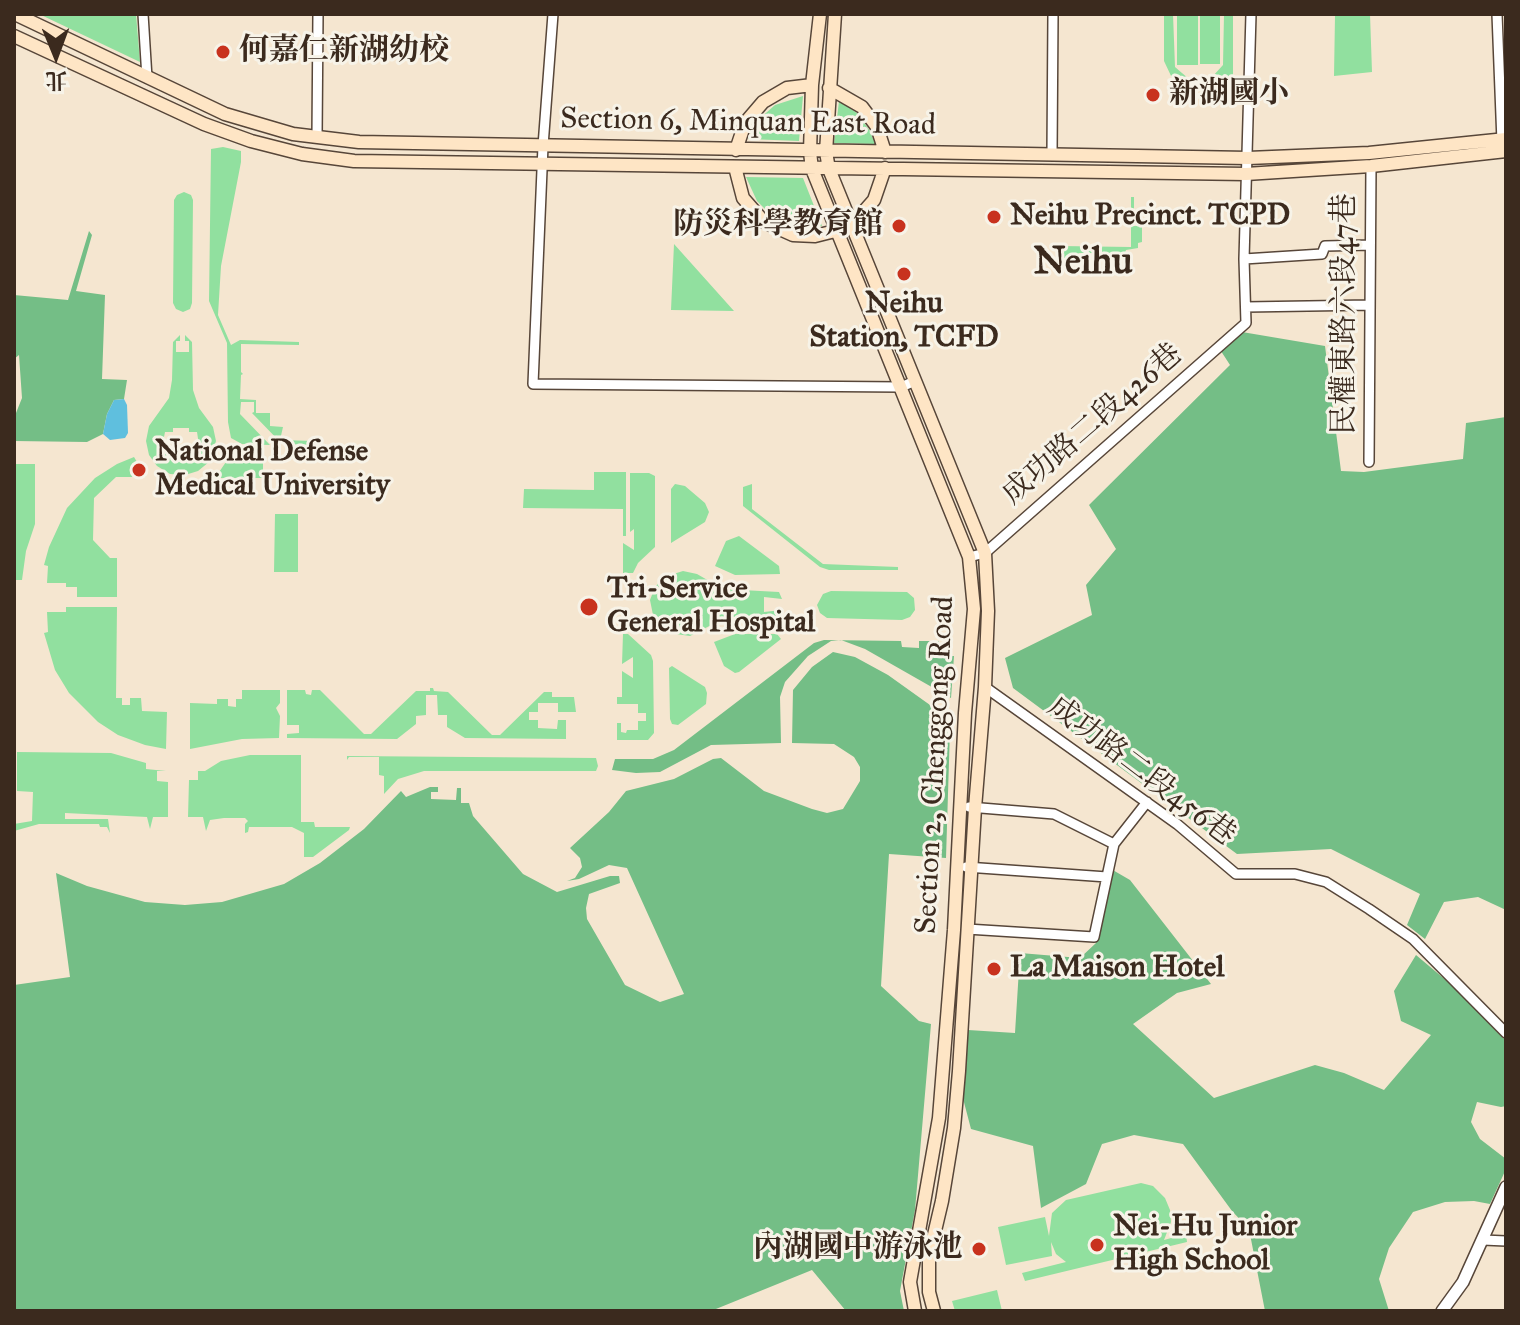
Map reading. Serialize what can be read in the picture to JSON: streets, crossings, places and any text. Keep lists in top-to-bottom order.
{
  "streets": {
    "main road": ["Section 6, Minquan East Road", "Section 2, Chenggong Road"],
    "street": ["民權東路六段47巷", "成功路二段426巷", "成功路二段456巷"]
  },
  "crossings": [
    ["Section 6, Minquan East Road", "民權東路六段47巷"],
    ["Section 6, Minquan East Road", "Section 2, Chenggong Road"],
    ["成功路二段426巷", "Section 2, Chenggong Road"],
    ["Section 2, Chenggong Road", "成功路二段456巷"]
  ],
  "districts": ["Neihu"],
  "places": [
    "何嘉仁新湖幼校",
    "新湖國小",
    "Neihu Precinct. TCPD",
    "防災科學教育館",
    "Neihu Station, TCFD",
    "National Defense Medical University",
    "Tri-Service General Hospital",
    "La Maison Hotel",
    "Nei-Hu Junior High School",
    "內湖國中游泳池"
  ],
  "north": "bottom"
}
